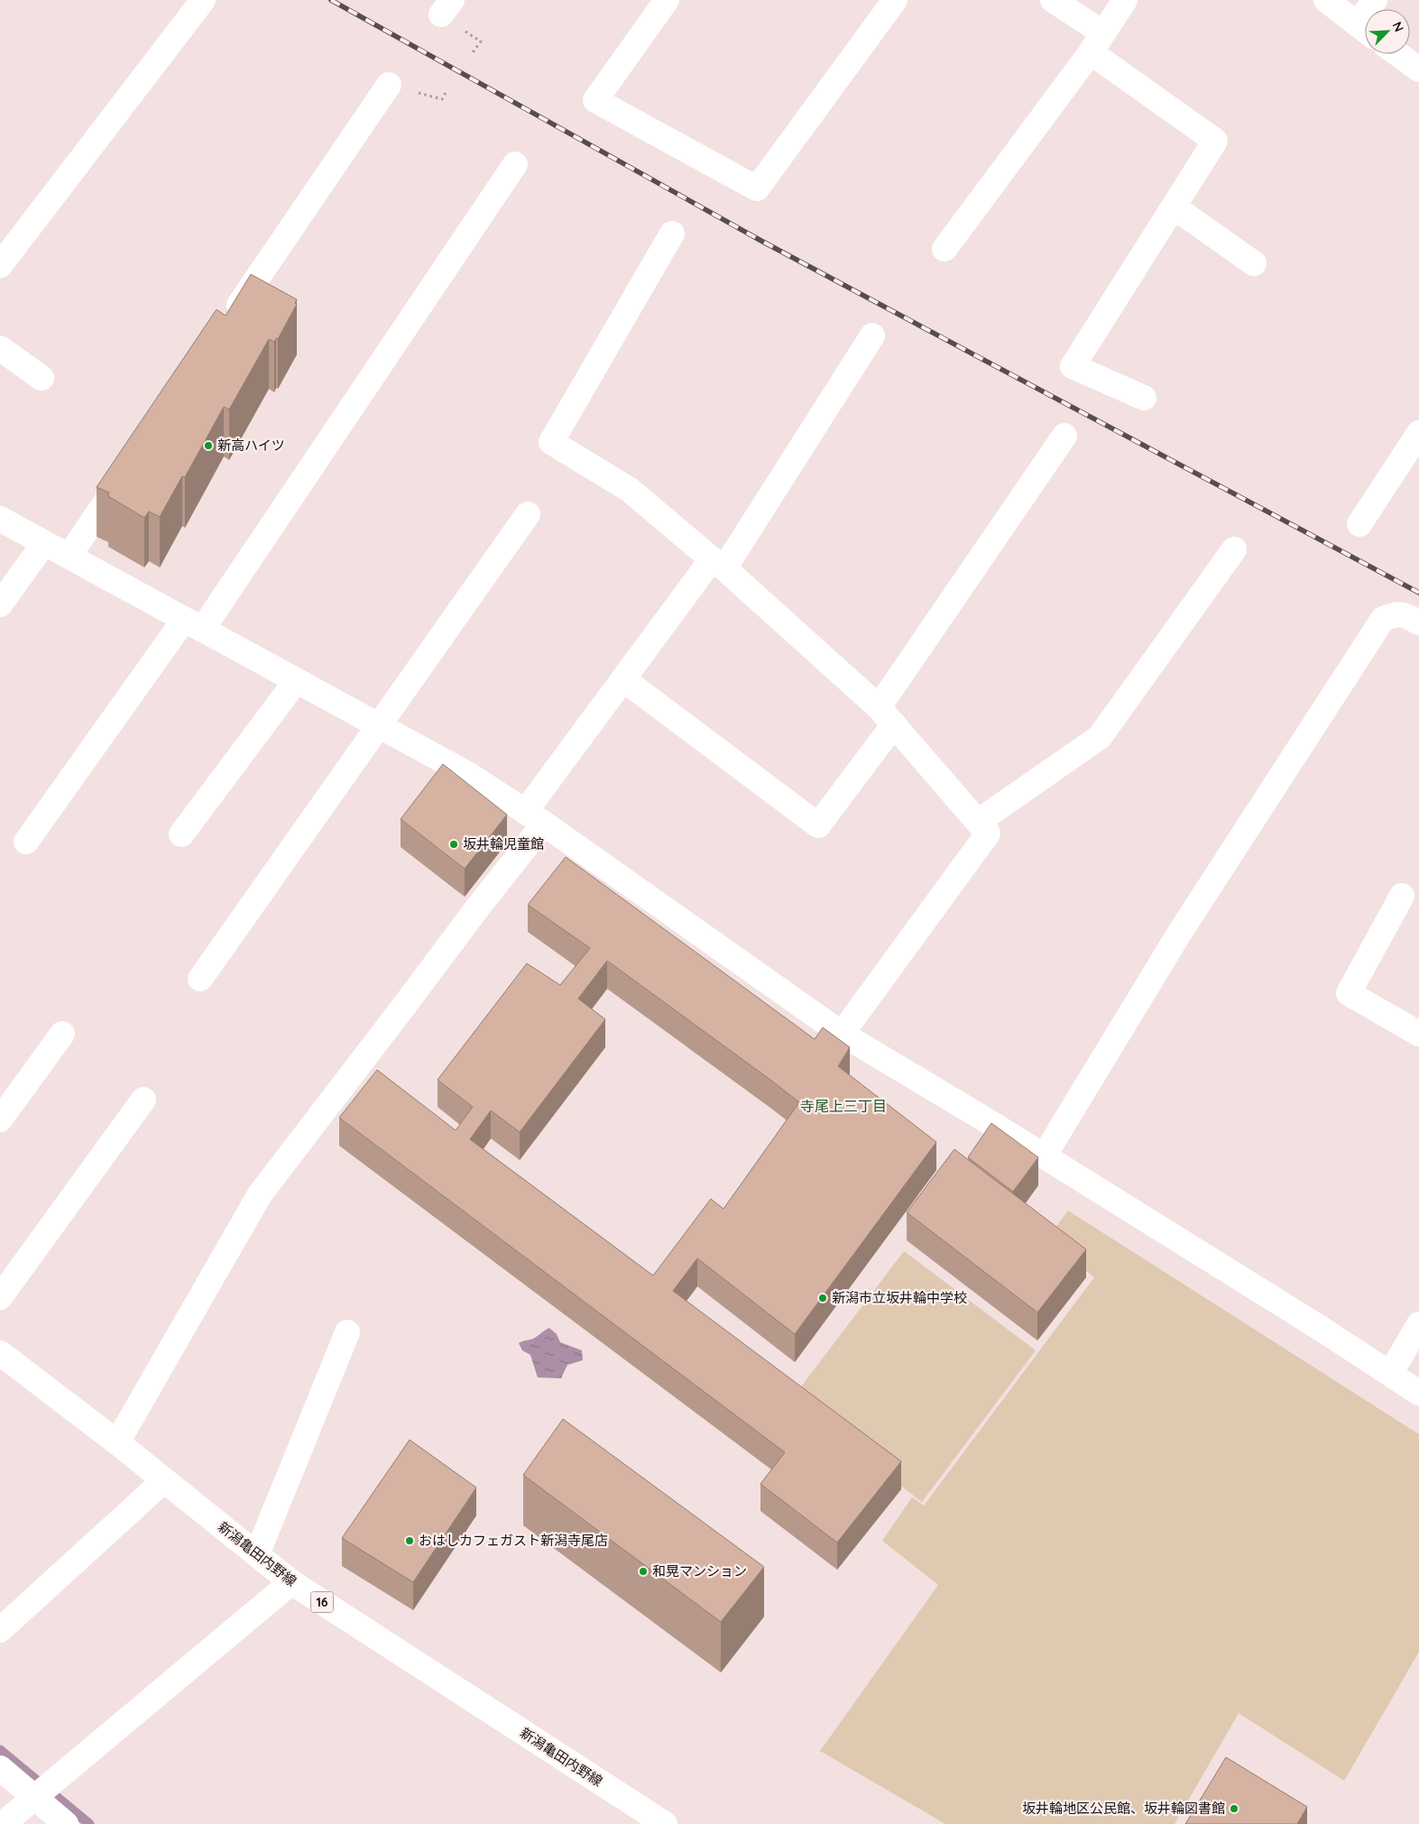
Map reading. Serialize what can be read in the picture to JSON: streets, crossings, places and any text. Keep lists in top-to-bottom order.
{
  "streets": {
    "street": ["新潟亀田内野線", "16"]
  },
  "districts": ["寺尾上三丁目"],
  "places": [
    "新高ハイツ",
    "坂井輪児童館",
    "新潟市立坂井輪中学校",
    "おはしカフェガスト新潟寺尾店",
    "和晃マンション",
    "坂井輪地区公民館、坂井輪図書館"
  ],
  "north": "top right"
}
